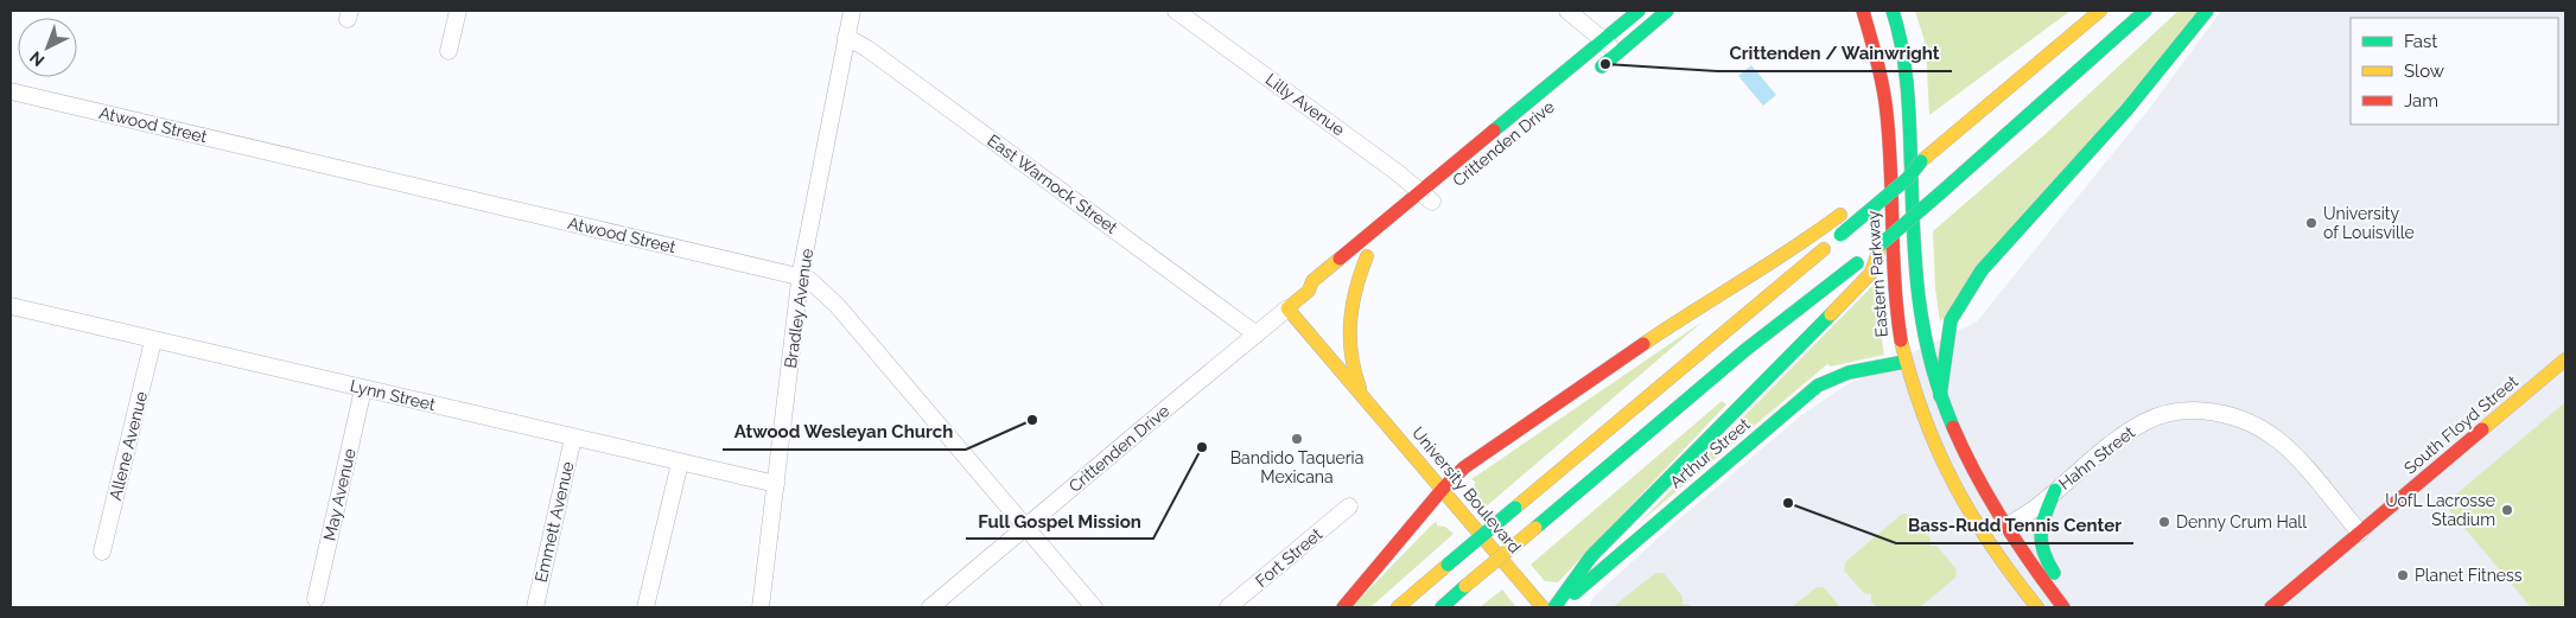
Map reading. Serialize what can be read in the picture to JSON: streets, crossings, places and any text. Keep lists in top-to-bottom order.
{
  "streets": {
    "main road": [
      "Crittenden Drive",
      "Eastern Parkway",
      "South Floyd Street",
      "Arthur Street",
      "University Boulevard"
    ],
    "street": [
      "Lilly Avenue",
      "Atwood Street",
      "East Warnock Street",
      "Bradley Avenue",
      "Lynn Street",
      "Allene Avenue",
      "Hahn Street",
      "May Avenue",
      "Emmett Avenue",
      "Fort Street"
    ]
  },
  "crossings": [
    ["Lilly Avenue", "Crittenden Drive"],
    ["Atwood Street", "Crittenden Drive"],
    ["Atwood Street", "Bradley Avenue"],
    ["Crittenden Drive", "East Warnock Street"],
    ["Crittenden Drive", "University Boulevard"],
    ["East Warnock Street", "Bradley Avenue"],
    ["Eastern Parkway", "Arthur Street"],
    ["Bradley Avenue", "Lynn Street"],
    ["Lynn Street", "Allene Avenue"],
    ["Lynn Street", "May Avenue"],
    ["Lynn Street", "Emmett Avenue"],
    ["South Floyd Street", "Hahn Street"]
  ],
  "places": [
    "Crittenden / Wainwright",
    "University of Louisville",
    "Atwood Wesleyan Church",
    "Bandido Taqueria Mexicana",
    "Full Gospel Mission",
    "Bass-Rudd Tennis Center",
    "UofL Lacrosse Stadium",
    "Denny Crum Hall",
    "Planet Fitness"
  ],
  "legend": ["Fast", "Slow", "Jam"],
  "north": "bottom left"
}
